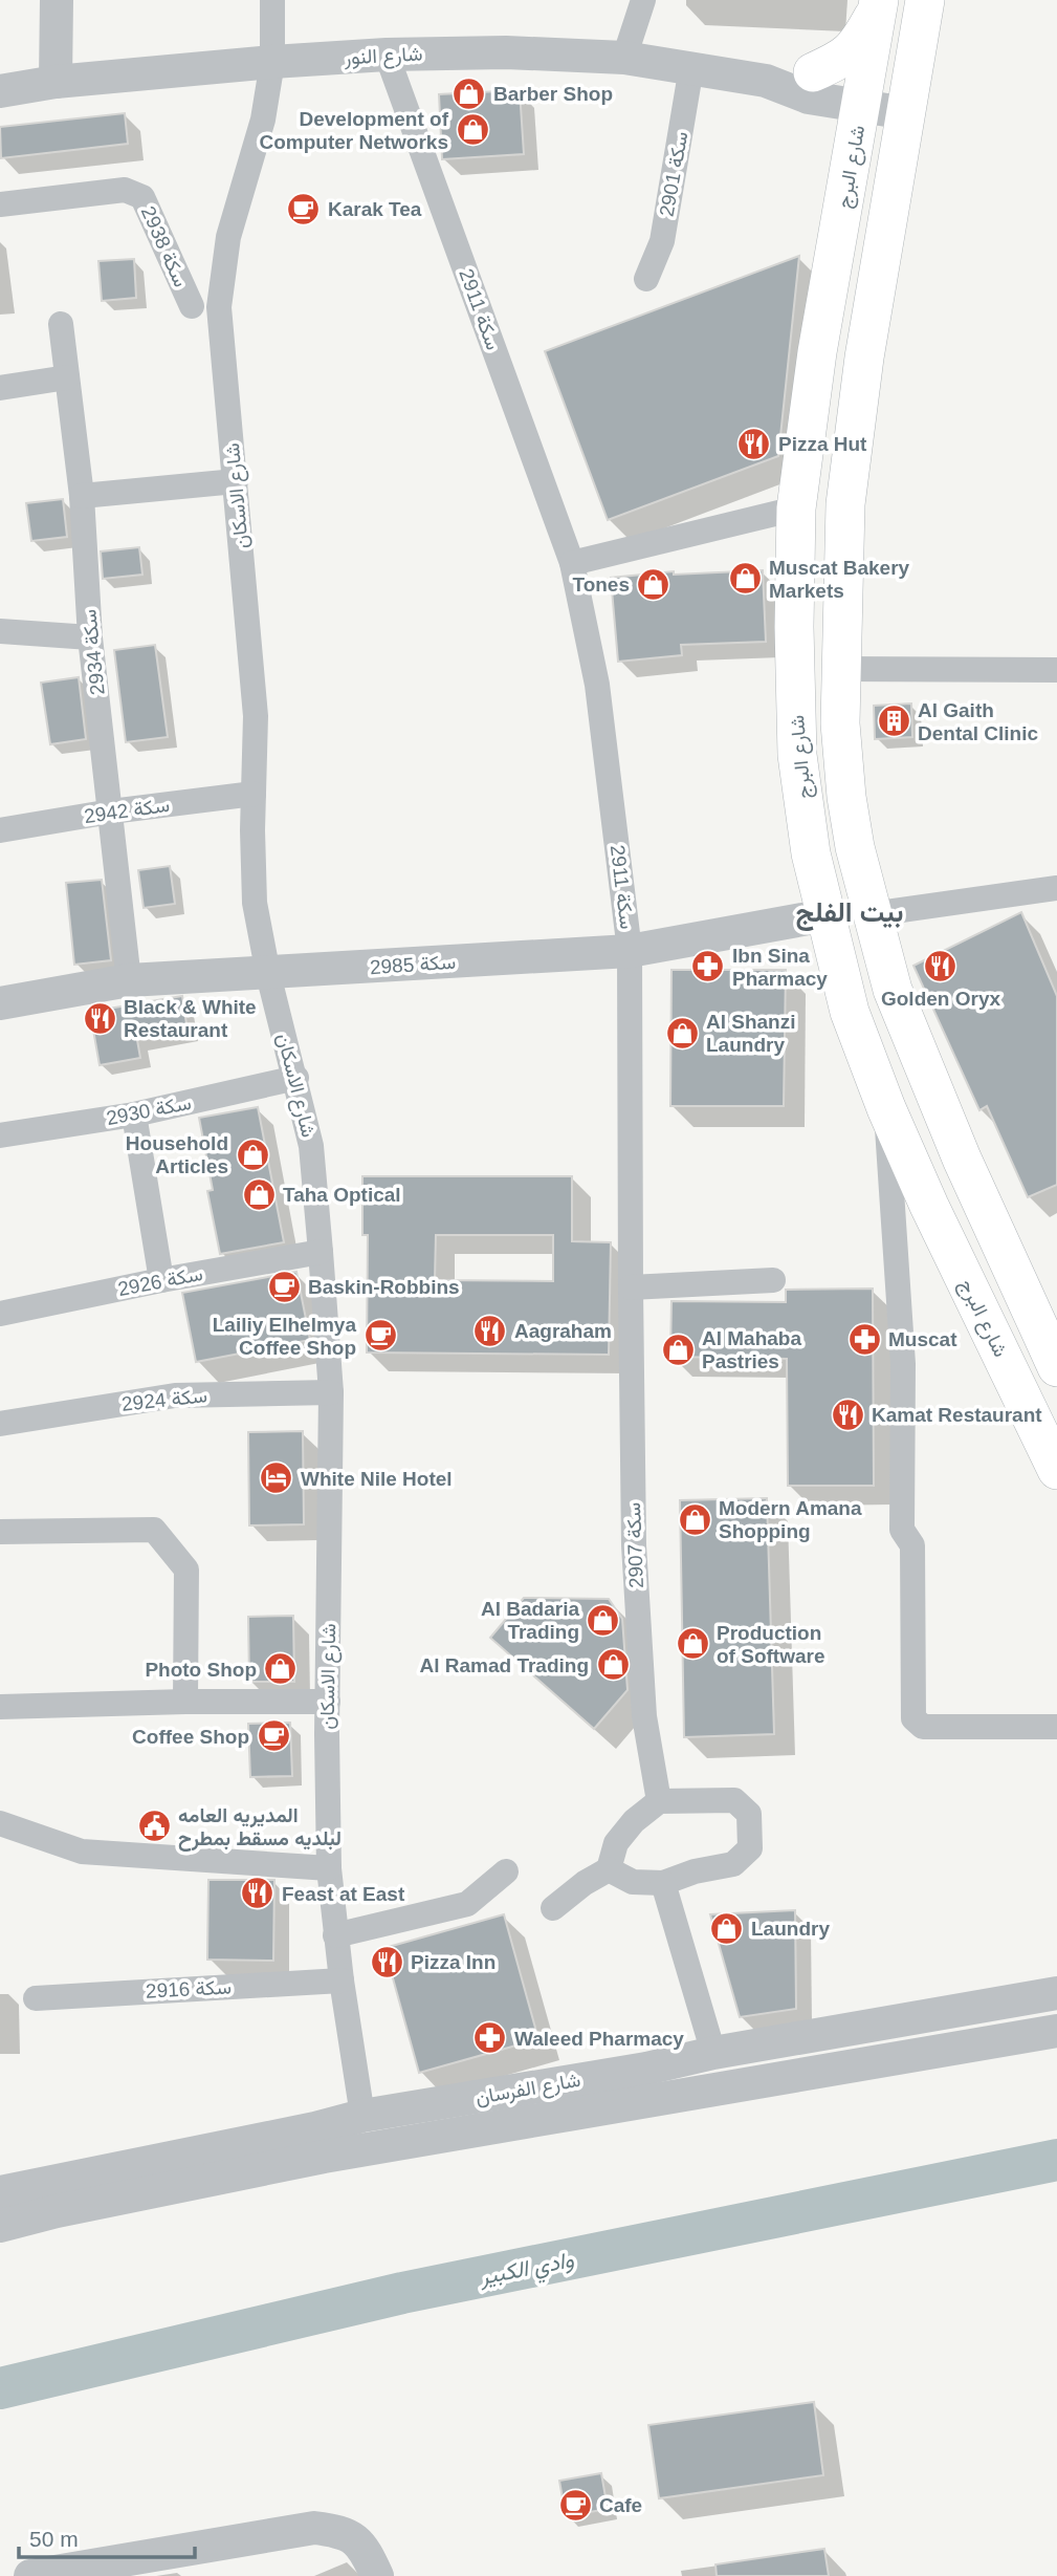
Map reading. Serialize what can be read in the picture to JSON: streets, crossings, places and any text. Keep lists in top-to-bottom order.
{
  "streets": {
    "main road": ["شارع البرج"],
    "street": [
      "شارع النور",
      "سكة 2901",
      "سكة 2938",
      "سكة 2911",
      "شارع الاسكان",
      "سكة 2934",
      "سكة 2942",
      "سكة 2985",
      "سكة 2930",
      "سكة 2926",
      "سكة 2924",
      "سكة 2907",
      "سكة 2916",
      "شارع الفرسان"
    ]
  },
  "crossings": [
    ["شارع النور", "شارع البرج"],
    ["شارع النور", "سكة 2901"],
    ["شارع النور", "سكة 2911"],
    ["شارع النور", "شارع الاسكان"],
    ["شارع البرج", "سكة 2985"],
    ["سكة 2911", "سكة 2985"],
    ["سكة 2911", "سكة 2907"],
    ["شارع الاسكان", "سكة 2942"],
    ["شارع الاسكان", "سكة 2985"],
    ["شارع الاسكان", "سكة 2930"],
    ["شارع الاسكان", "سكة 2926"],
    ["شارع الاسكان", "سكة 2924"],
    ["شارع الاسكان", "سكة 2916"],
    ["شارع الاسكان", "شارع الفرسان"],
    ["سكة 2934", "سكة 2942"],
    ["سكة 2934", "سكة 2985"],
    ["سكة 2985", "سكة 2907"]
  ],
  "districts": ["بيت الفلج"],
  "water": ["وادي الكبير"],
  "places": {
    "shop": [
      "Barber Shop",
      "Development of Computer Networks",
      "Muscat Bakery Markets",
      "Tones",
      "Al Shanzi Laundry",
      "Household Articles",
      "Taha Optical",
      "Al Mahaba Pastries",
      "Modern Amana Shopping",
      "Al Badaria Trading",
      "Production of Software",
      "Al Ramad Trading",
      "Photo Shop",
      "Laundry"
    ],
    "cafe": [
      "Karak Tea",
      "Baskin-Robbins",
      "Lailiy Elhelmya Coffee Shop",
      "Coffee Shop",
      "Cafe"
    ],
    "restaurant": [
      "Pizza Hut",
      "Golden Oryx",
      "Black & White Restaurant",
      "Aagraham",
      "Kamat Restaurant",
      "Feast at East",
      "Pizza Inn"
    ],
    "building": ["Al Gaith Dental Clinic"],
    "pharmacy": ["Ibn Sina Pharmacy", "Muscat", "Waleed Pharmacy"],
    "hotel": ["White Nile Hotel"],
    "public building": ["المديريه العامه لبلديه مسقط بمطرح"]
  },
  "scale_bar": "50 m"
}
